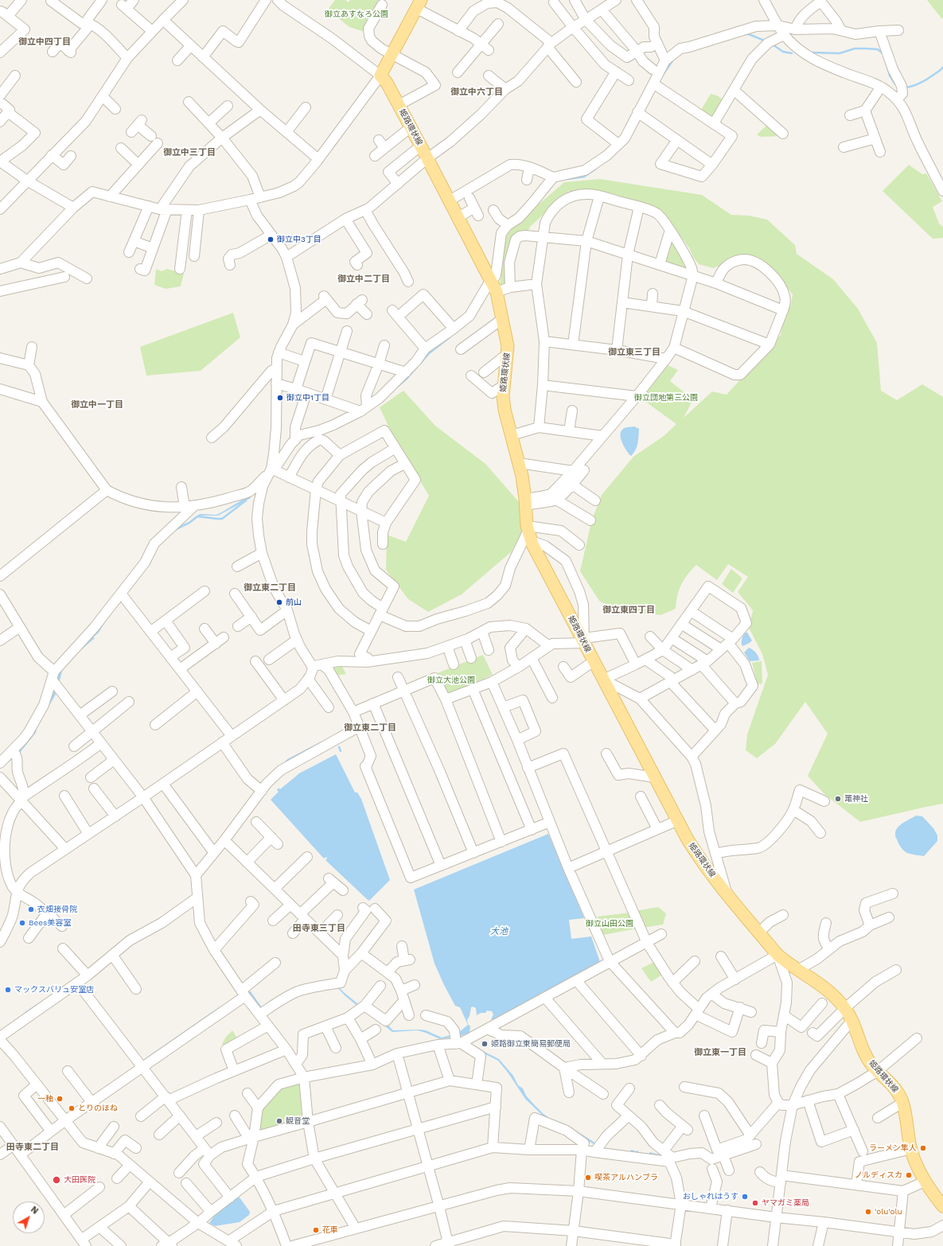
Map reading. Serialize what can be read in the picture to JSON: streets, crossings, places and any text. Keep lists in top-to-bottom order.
{
  "streets": {
    "main road": ["姫路環状線"]
  },
  "districts": [
    "御立中四丁目",
    "御立中六丁目",
    "御立中三丁目",
    "御立中二丁目",
    "御立東三丁目",
    "御立中一丁目",
    "御立東二丁目",
    "御立東四丁目",
    "御立東二丁目",
    "田寺東三丁目",
    "御立東一丁目",
    "田寺東二丁目"
  ],
  "water": ["大池"],
  "parks": [
    "御立あすなろ公園",
    "御立団地第三公園",
    "御立大池公園",
    "御立山田公園"
  ],
  "places": [
    "御立中3丁目",
    "御立中1丁目",
    "前山",
    "竃神社",
    "衣畑接骨院",
    "Bees美容室",
    "マックスバリュ安室店",
    "姫路御立東簡易郵便局",
    "一釉",
    "とりのほね",
    "観音堂",
    "ラーメン隼人",
    "ノルディスカ",
    "喫茶アルハンブラ",
    "大田医院",
    "おしゃれはうす",
    "ヤマガミ薬局",
    "'olu'olu",
    "花車"
  ],
  "north": "top right"
}
